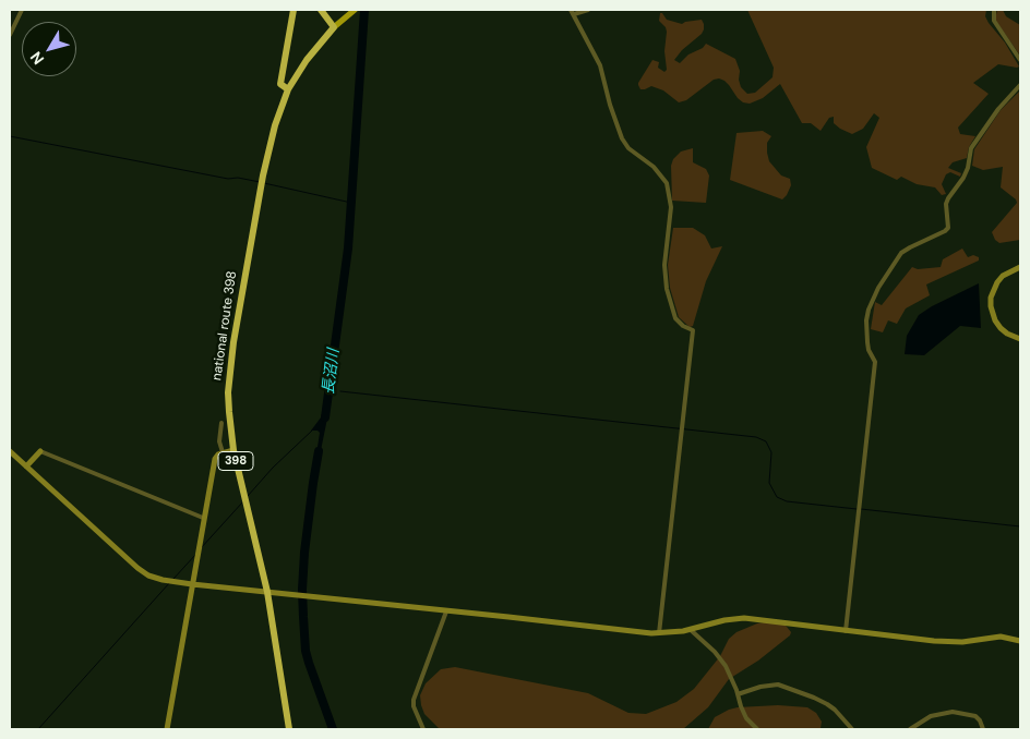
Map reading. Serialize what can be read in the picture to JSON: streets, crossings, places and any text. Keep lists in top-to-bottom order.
{
  "streets": {
    "highway": ["national route 398", "398"]
  },
  "water": ["長沼川"],
  "north": "bottom left"
}
